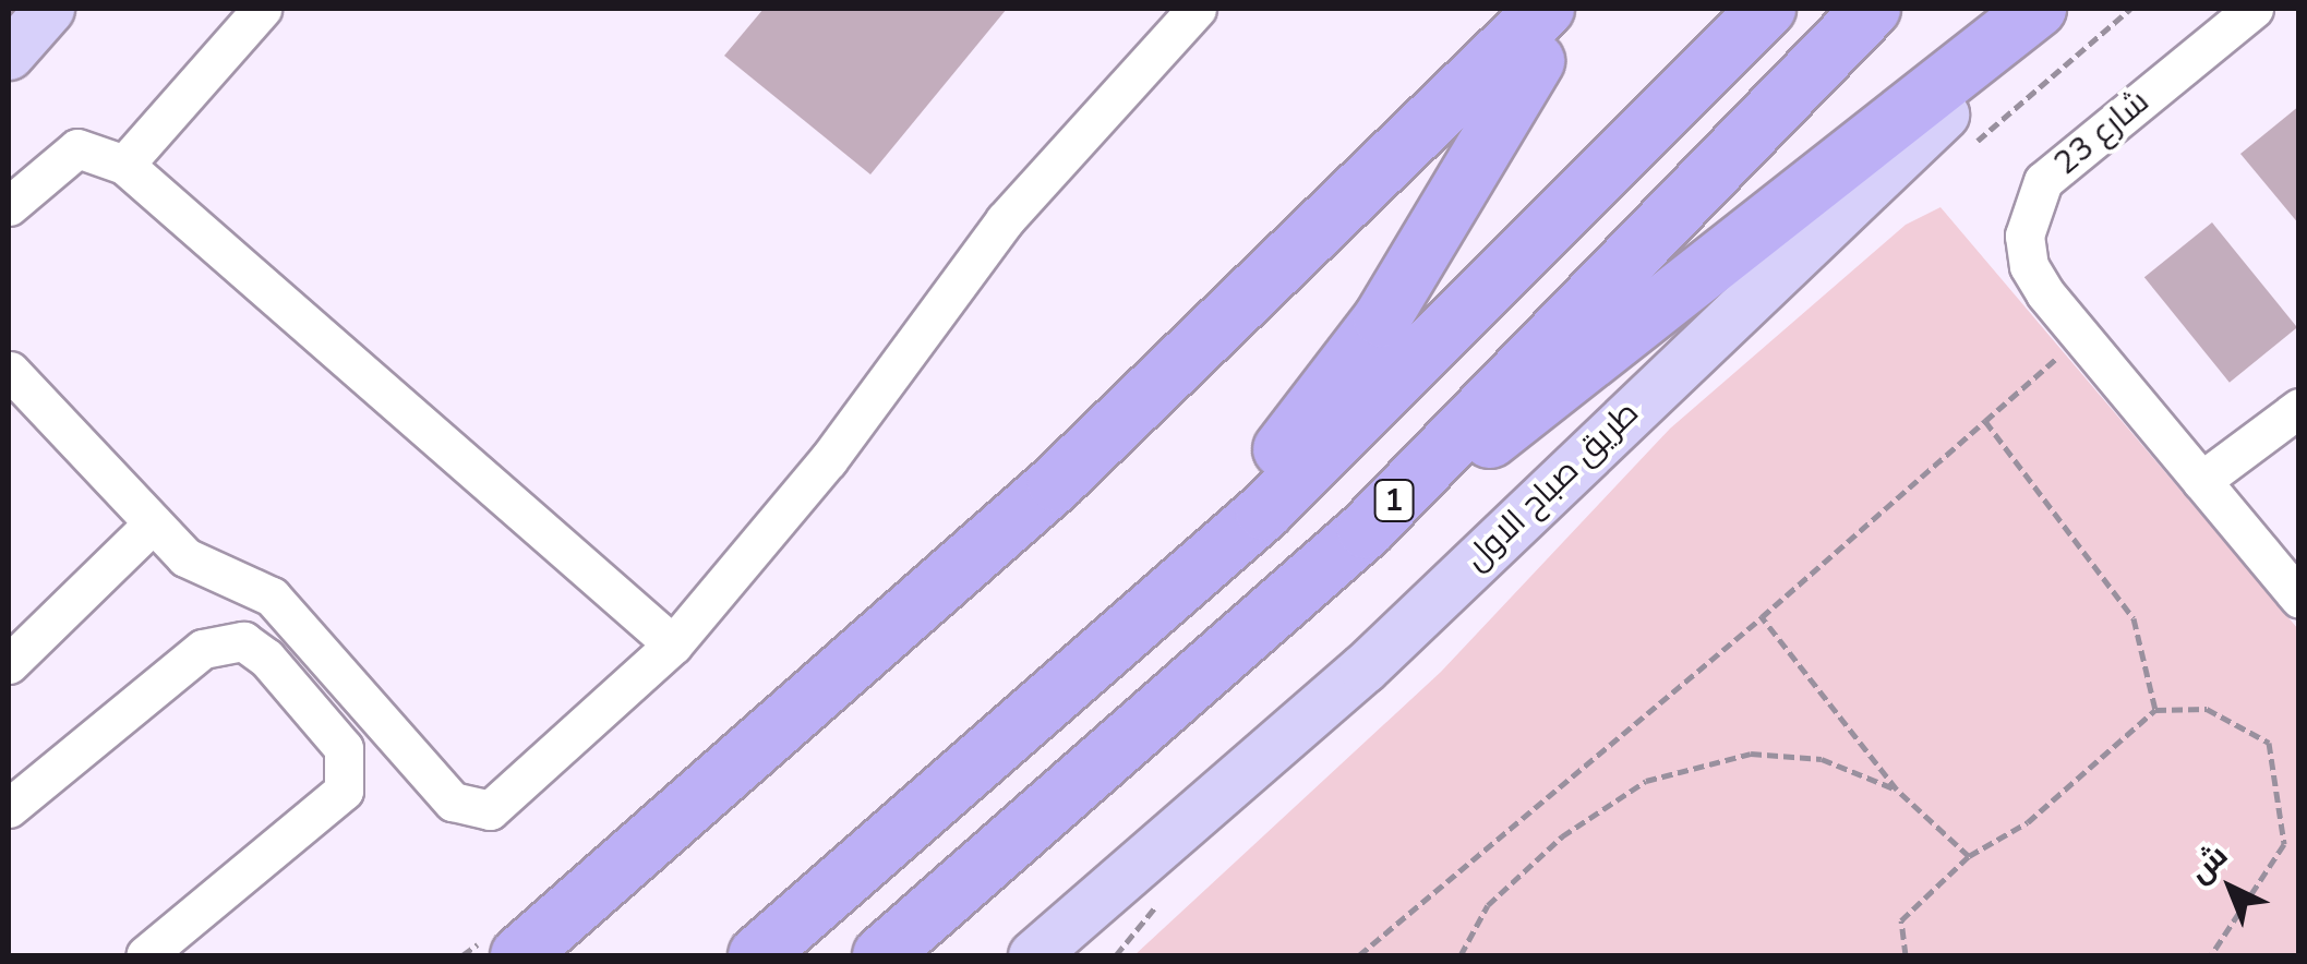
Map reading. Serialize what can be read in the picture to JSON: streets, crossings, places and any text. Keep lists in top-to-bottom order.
{
  "streets": {
    "highway": ["1"],
    "main road": ["طريق صباح الاول"],
    "street": ["شارع 23"]
  },
  "north": "top left"
}
